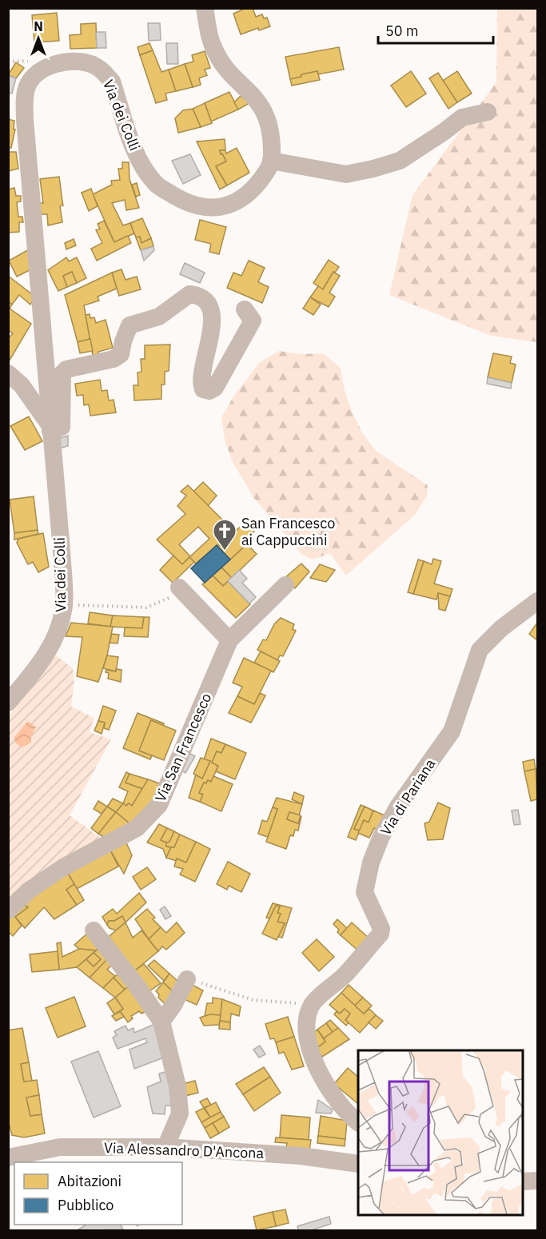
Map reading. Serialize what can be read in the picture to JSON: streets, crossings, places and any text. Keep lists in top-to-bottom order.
{
  "streets": {
    "street": [
      "Via dei Colli",
      "Via San Francesco",
      "Via di Pariana",
      "Via Alessandro D'Ancona"
    ]
  },
  "places": {
    "church": ["San Francesco ai Cappuccini"]
  },
  "legend": ["Abitazioni", "Pubblico"],
  "scale_bar": "50 m",
  "north": "top"
}
